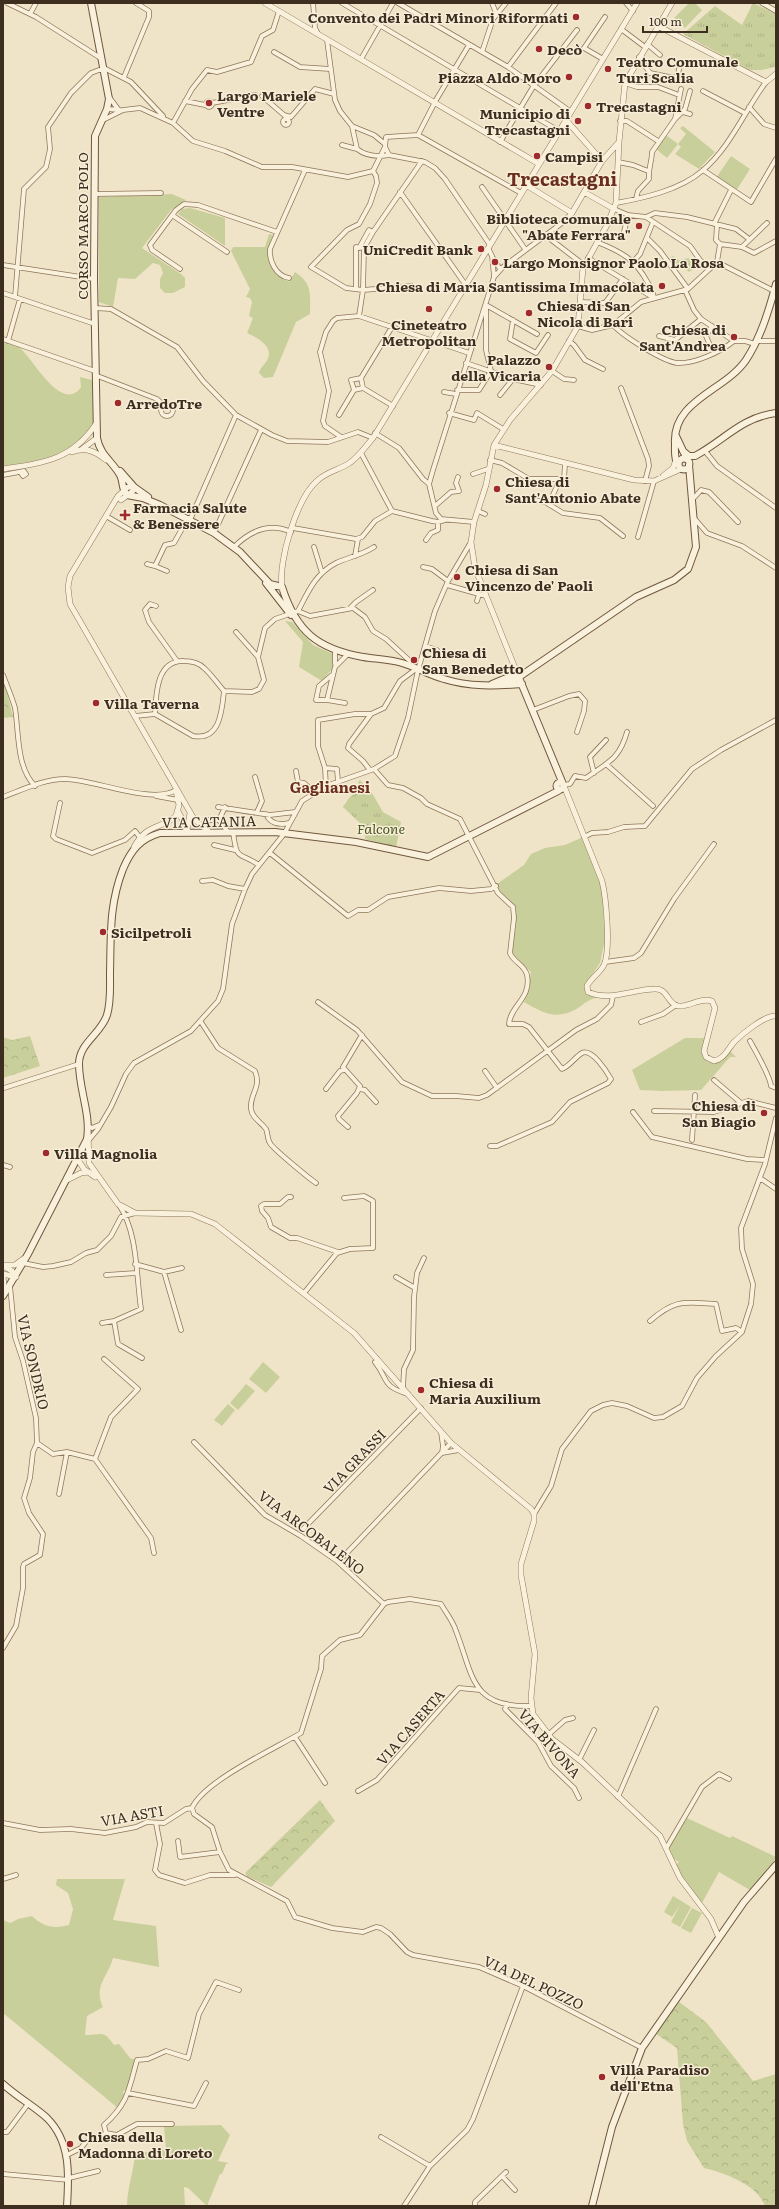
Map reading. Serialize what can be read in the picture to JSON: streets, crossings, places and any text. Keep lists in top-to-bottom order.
{
  "streets": {
    "main road": ["CORSO MARCO POLO", "VIA CATANIA"],
    "street": [
      "VIA SONDRIO",
      "VIA GRASSI",
      "VIA ARCOBALENO",
      "VIA CASERTA",
      "VIA BIVONA",
      "VIA ASTI",
      "VIA DEL POZZO"
    ]
  },
  "crossings": [
    ["VIA CATANIA", "VIA SONDRIO"],
    ["VIA ASTI", "VIA DEL POZZO"]
  ],
  "districts": ["Trecastagni", "Gaglianesi"],
  "parks": ["Falcone"],
  "places": {
    "other": [
      "Convento dei Padri Minori Riformati",
      "Decò",
      "Teatro Comunale Turi Scalia",
      "Piazza Aldo Moro",
      "Largo Mariele Ventre",
      "Trecastagni",
      "Municipio di Trecastagni",
      "Campisi",
      "Biblioteca comunale \"Abate Ferrara\"",
      "UniCredit Bank",
      "Largo Monsignor Paolo La Rosa",
      "Chiesa di Maria Santissima Immacolata",
      "Cineteatro Metropolitan",
      "Chiesa di San Nicola di Bari",
      "Chiesa di Sant'Andrea",
      "Palazzo della Vicaria",
      "ArredoTre",
      "Chiesa di Sant'Antonio Abate",
      "Chiesa di San Vincenzo de' Paoli",
      "Chiesa di San Benedetto",
      "Villa Taverna",
      "Sicilpetroli",
      "Chiesa di San Biagio",
      "Villa Magnolia",
      "Chiesa di Maria Auxilium",
      "Villa Paradiso dell'Etna",
      "Chiesa della Madonna di Loreto"
    ],
    "health": ["Farmacia Salute & Benessere"]
  },
  "scale_bar": "100 m"
}
